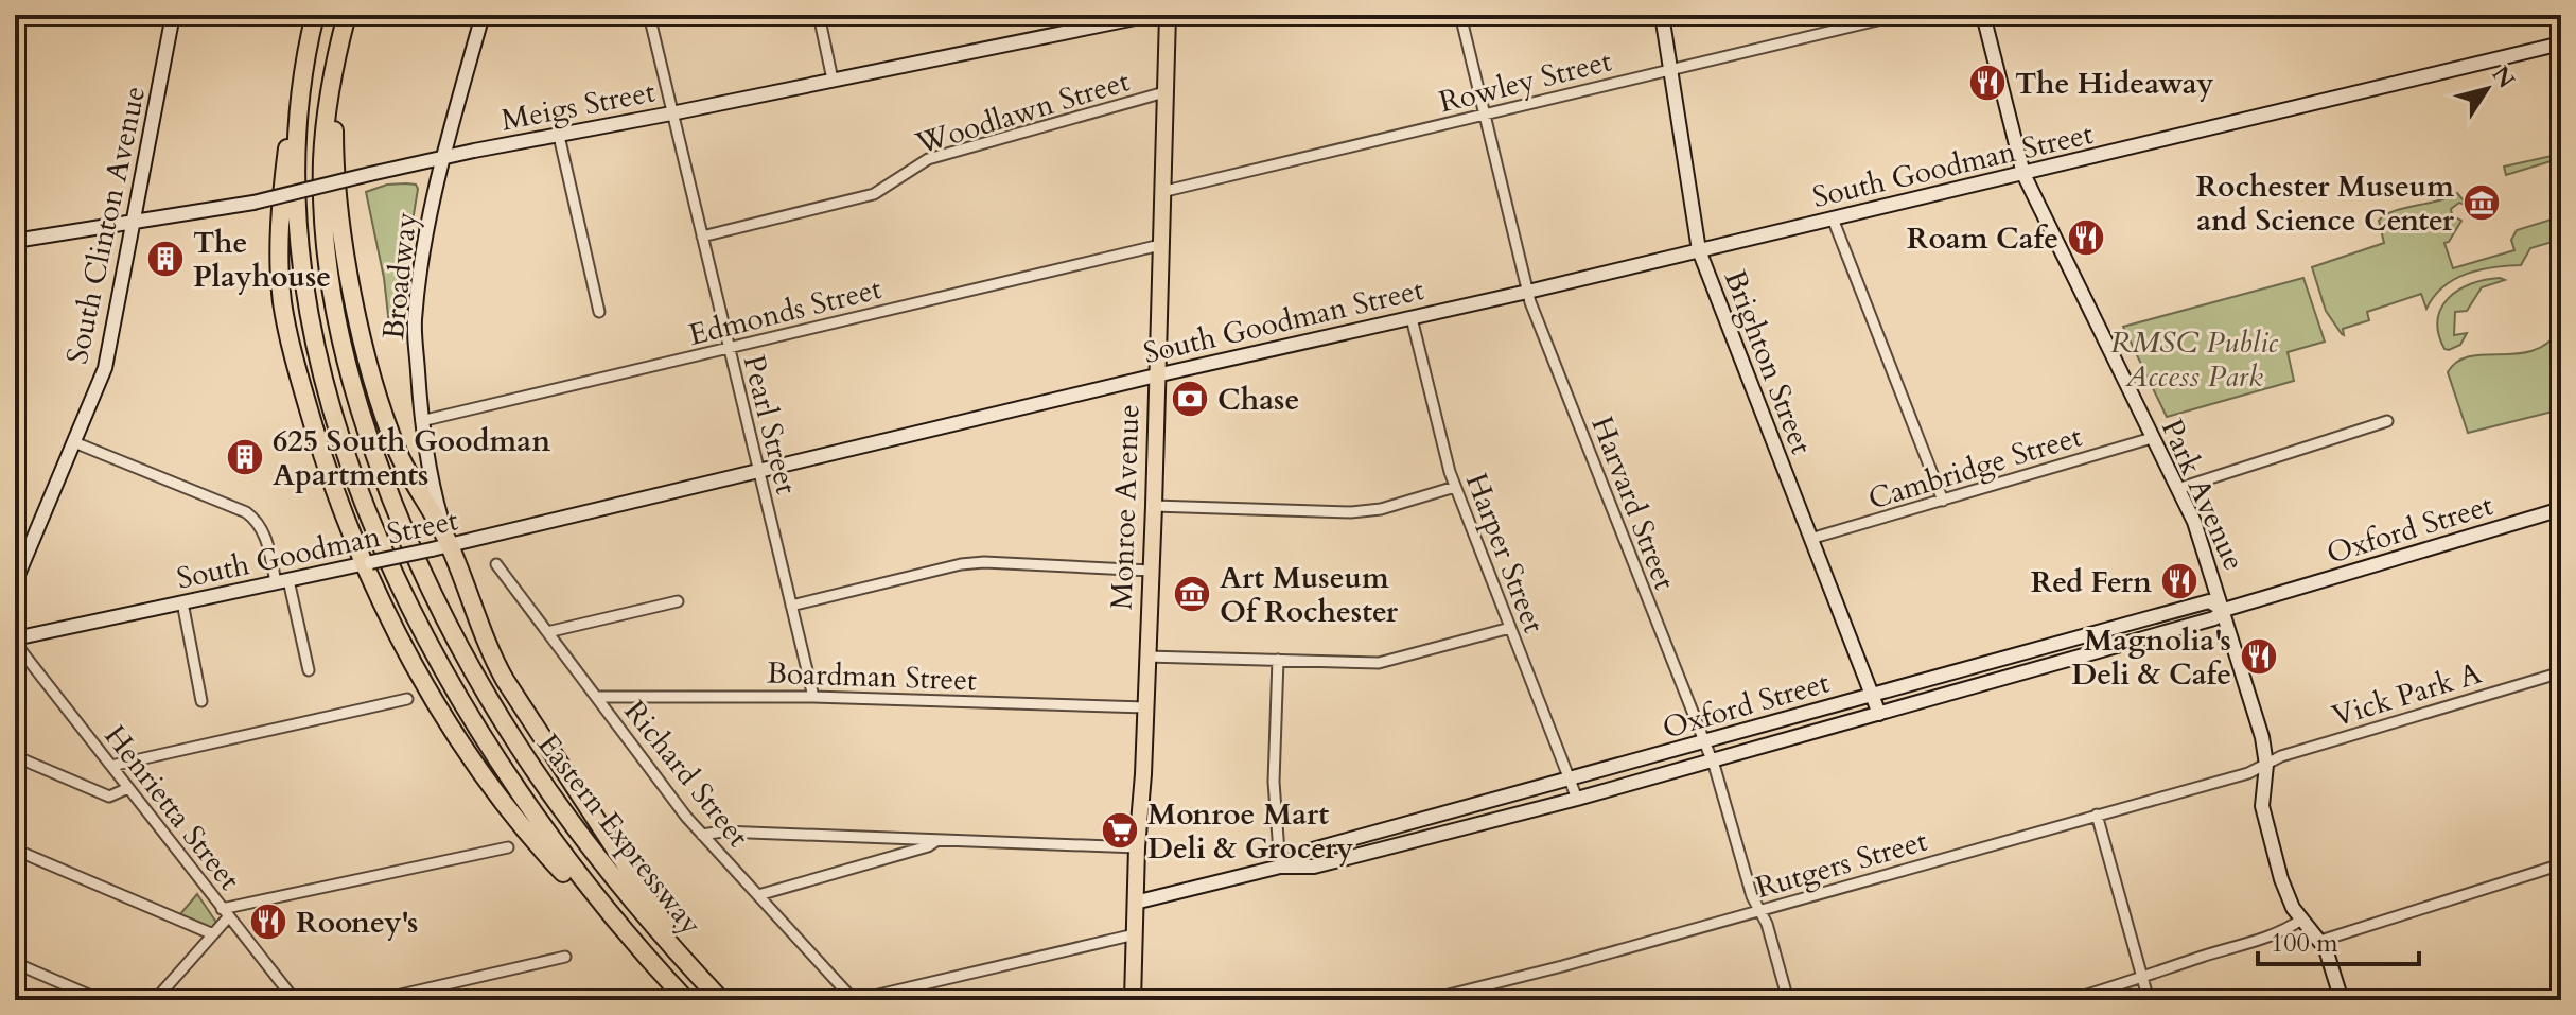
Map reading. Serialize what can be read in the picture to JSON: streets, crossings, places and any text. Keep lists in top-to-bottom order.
{
  "streets": {
    "highway": ["Eastern Expressway"],
    "main road": ["Monroe Avenue"],
    "street": [
      "Rowley Street",
      "Meigs Street",
      "Woodlawn Street",
      "South Goodman Street",
      "South Clinton Avenue",
      "Broadway",
      "Edmonds Street",
      "Brighton Street",
      "Pearl Street",
      "Cambridge Street",
      "Park Avenue",
      "Harvard Street",
      "Oxford Street",
      "Harper Street",
      "Boardman Street",
      "Vick Park A",
      "Richard Street",
      "Henrietta Street",
      "Rutgers Street"
    ]
  },
  "crossings": [
    ["Rowley Street", "Brighton Street"],
    ["Rowley Street", "Harvard Street"],
    ["Rowley Street", "Monroe Avenue"],
    ["Meigs Street", "South Clinton Avenue"],
    ["Meigs Street", "Broadway"],
    ["Meigs Street", "Pearl Street"],
    ["Woodlawn Street", "Pearl Street"],
    ["Woodlawn Street", "Monroe Avenue"],
    ["South Goodman Street", "Broadway"],
    ["South Goodman Street", "Brighton Street"],
    ["South Goodman Street", "Pearl Street"],
    ["South Goodman Street", "Park Avenue"],
    ["South Goodman Street", "Harvard Street"],
    ["South Goodman Street", "Monroe Avenue"],
    ["South Goodman Street", "Harper Street"],
    ["South Goodman Street", "Henrietta Street"],
    ["Broadway", "Edmonds Street"],
    ["Edmonds Street", "Pearl Street"],
    ["Edmonds Street", "Monroe Avenue"],
    ["Brighton Street", "Cambridge Street"],
    ["Brighton Street", "Oxford Street"],
    ["Pearl Street", "Boardman Street"],
    ["Cambridge Street", "Park Avenue"],
    ["Park Avenue", "Oxford Street"],
    ["Park Avenue", "Vick Park A"],
    ["Park Avenue", "Rutgers Street"],
    ["Harvard Street", "Oxford Street"],
    ["Harvard Street", "Rutgers Street"],
    ["Monroe Avenue", "Oxford Street"],
    ["Monroe Avenue", "Boardman Street"],
    ["Oxford Street", "Harper Street"],
    ["Boardman Street", "Richard Street"],
    ["Vick Park A", "Rutgers Street"]
  ],
  "parks": ["RMSC Public Access Park"],
  "places": {
    "restaurant": [
      "The Hideaway",
      "Roam Cafe",
      "Red Fern",
      "Magnolia's Deli & Cafe",
      "Rooney's"
    ],
    "museum": ["Rochester Museum and Science Center", "Art Museum Of Rochester"],
    "building": ["The Playhouse", "625 South Goodman Apartments"],
    "bank": ["Chase"],
    "supermarket": ["Monroe Mart Deli & Grocery"]
  },
  "scale_bar": "100 m",
  "north": "top right"
}
